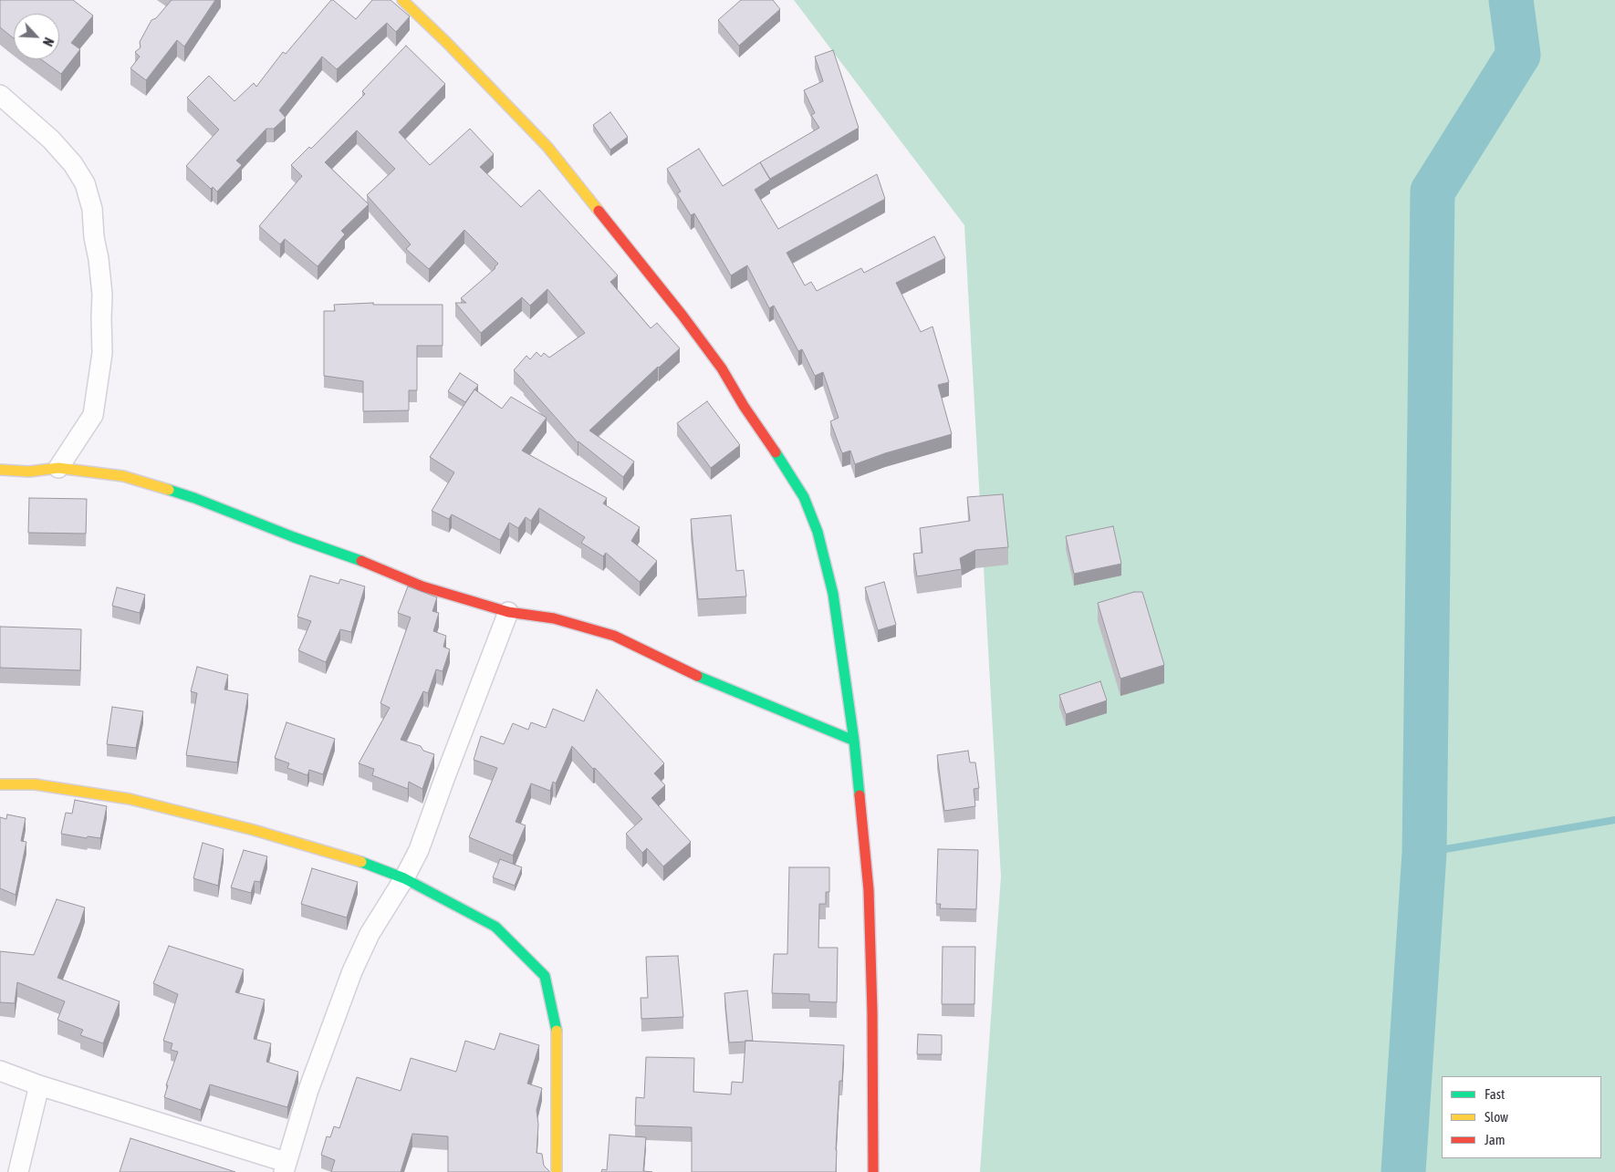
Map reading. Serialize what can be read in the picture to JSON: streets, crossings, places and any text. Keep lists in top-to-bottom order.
{
  "legend": ["Fast", "Slow", "Jam"],
  "north": "bottom right"
}
